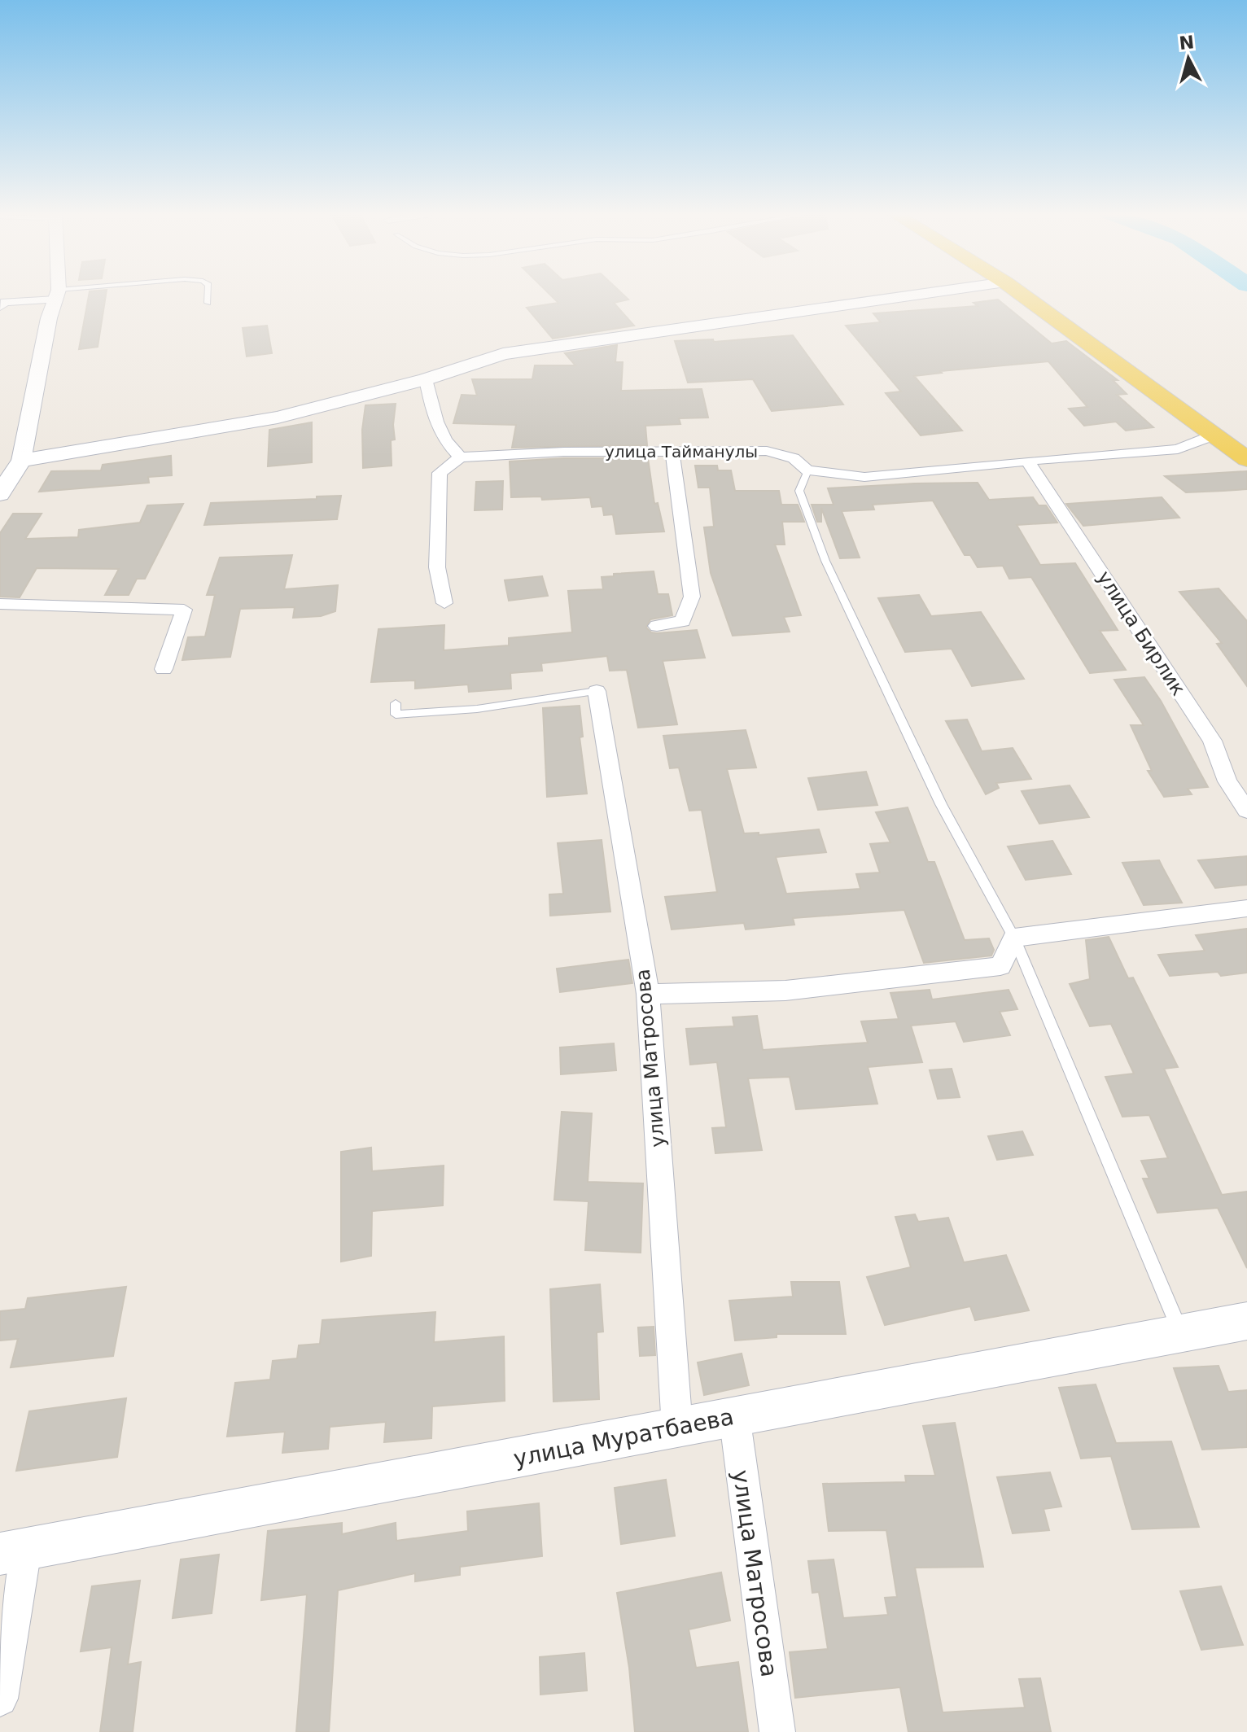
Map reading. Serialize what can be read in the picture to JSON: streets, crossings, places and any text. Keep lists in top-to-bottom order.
{
  "streets": {
    "street": [
      "улица Тайманулы",
      "улица Бирлик",
      "улица Матросова",
      "улица Муратбаева"
    ]
  },
  "crossings": [
    ["улица Тайманулы", "улица Бирлик"],
    ["улица Матросова", "улица Муратбаева"]
  ],
  "north": "top"
}
